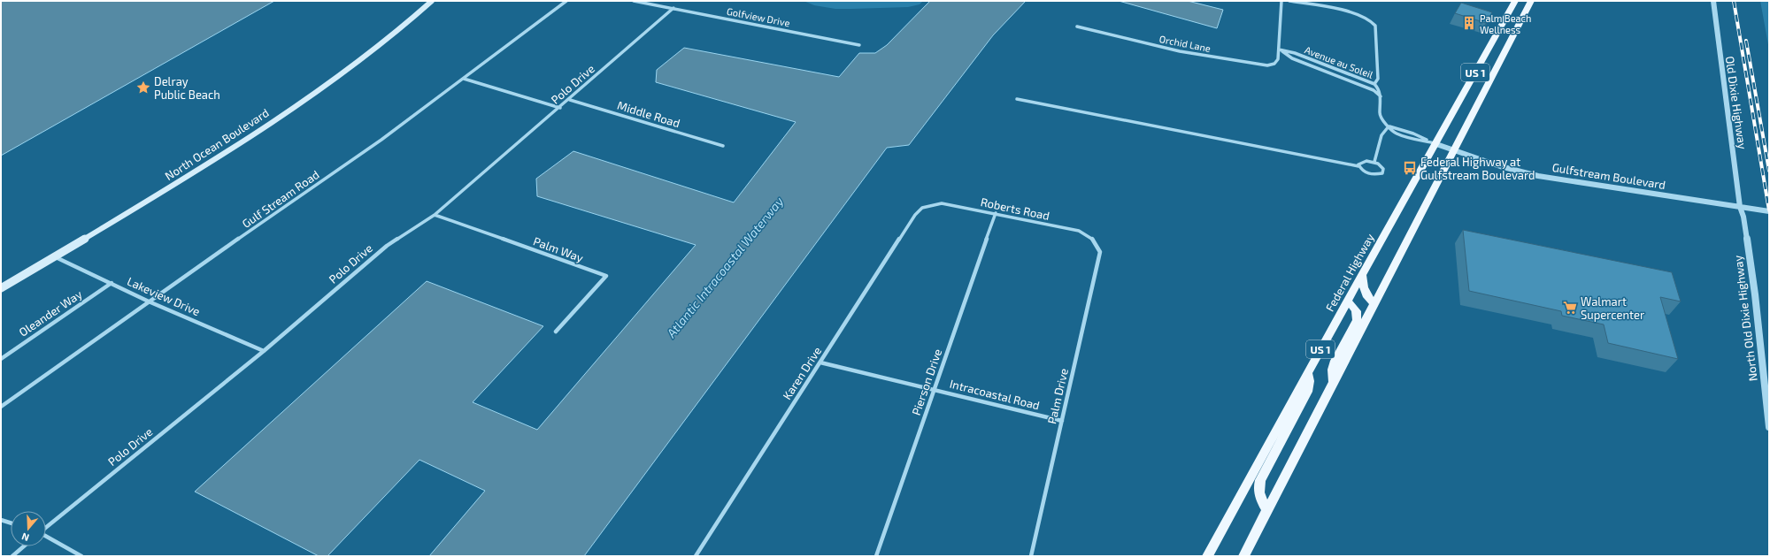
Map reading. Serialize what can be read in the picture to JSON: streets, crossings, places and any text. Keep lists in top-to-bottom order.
{
  "streets": {
    "main road": ["US 1", "North Ocean Boulevard", "Federal Highway"],
    "street": [
      "Golfview Drive",
      "Orchid Lane",
      "Avenue au Soleil",
      "Polo Drive",
      "Old Dixie Highway",
      "Middle Road",
      "Gulfstream Boulevard",
      "Gulf Stream Road",
      "Roberts Road",
      "Palm Way",
      "Lakeview Drive",
      "Oleander Way",
      "North Old Dixie Highway",
      "Karen Drive",
      "Pierson Drive",
      "Intracoastal Road",
      "Palm Drive"
    ]
  },
  "crossings": [
    ["Golfview Drive", "Polo Drive"],
    ["Orchid Lane", "Avenue au Soleil"],
    ["US 1", "Gulfstream Boulevard"],
    ["Polo Drive", "Middle Road"],
    ["Polo Drive", "Palm Way"],
    ["Polo Drive", "Lakeview Drive"],
    ["Old Dixie Highway", "Gulfstream Boulevard"],
    ["Old Dixie Highway", "North Old Dixie Highway"],
    ["North Ocean Boulevard", "Lakeview Drive"],
    ["Gulfstream Boulevard", "Federal Highway"],
    ["Gulfstream Boulevard", "North Old Dixie Highway"],
    ["Gulf Stream Road", "Lakeview Drive"],
    ["Roberts Road", "Karen Drive"],
    ["Roberts Road", "Pierson Drive"],
    ["Roberts Road", "Palm Drive"],
    ["Lakeview Drive", "Oleander Way"],
    ["Karen Drive", "Intracoastal Road"],
    ["Pierson Drive", "Intracoastal Road"],
    ["Intracoastal Road", "Palm Drive"]
  ],
  "water": ["Atlantic Intracoastal Waterway"],
  "places": {
    "building": ["Palm Beach Wellness"],
    "place": ["Delray Public Beach"],
    "bus stop": ["Federal Highway at Gulfstream Boulevard"],
    "supermarket": ["Walmart Supercenter"]
  },
  "north": "bottom"
}
